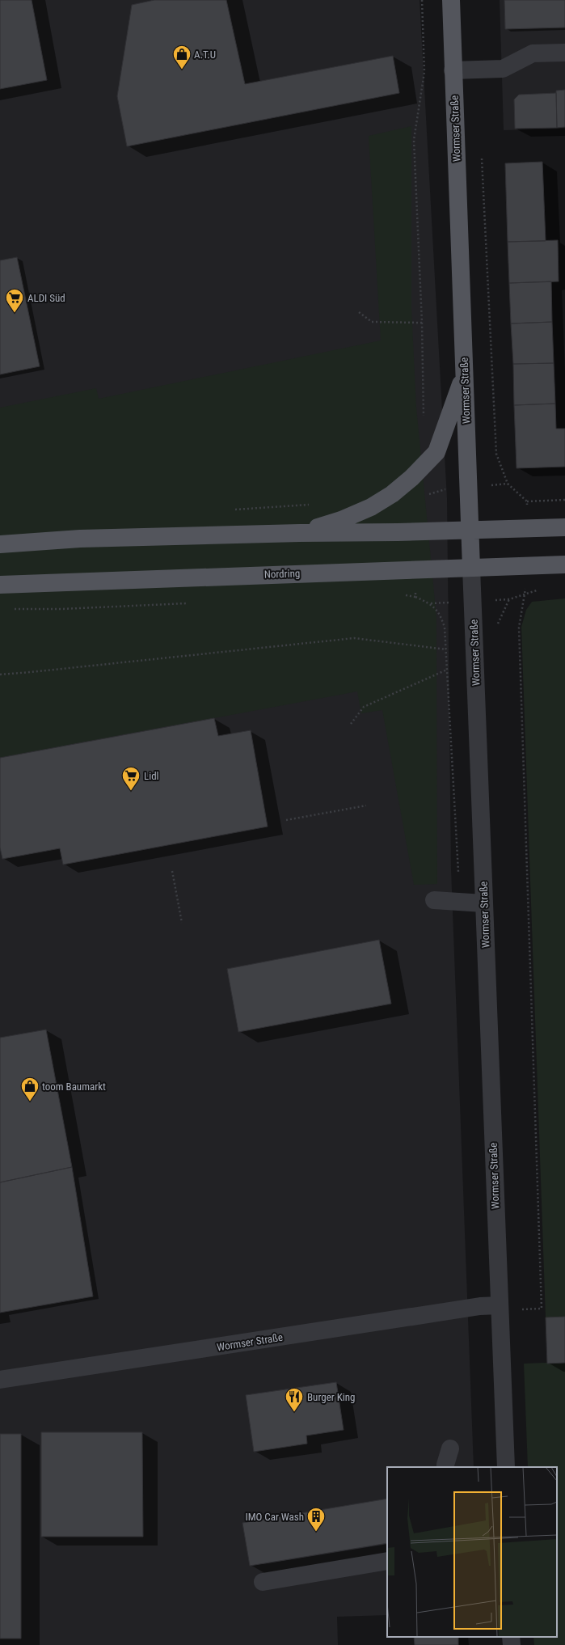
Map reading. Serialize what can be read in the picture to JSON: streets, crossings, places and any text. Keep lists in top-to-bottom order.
{
  "streets": {
    "main road": ["Wormser Straße", "Nordring"]
  },
  "crossings": [
    ["Wormser Straße", "Nordring"]
  ],
  "places": {
    "shop": ["A.T.U", "toom Baumarkt"],
    "supermarket": ["ALDI Süd", "Lidl"],
    "restaurant": ["Burger King"],
    "building": ["IMO Car Wash"]
  }
}
